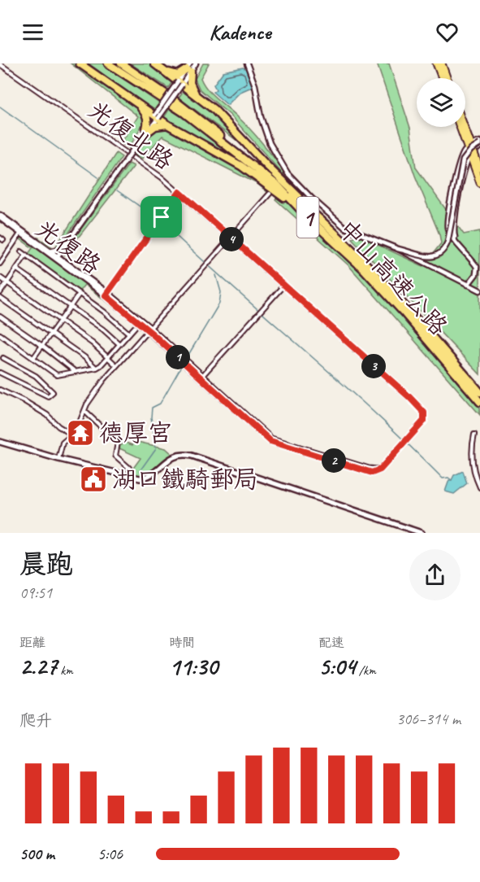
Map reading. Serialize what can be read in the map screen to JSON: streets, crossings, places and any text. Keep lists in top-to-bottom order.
{
  "streets": {
    "highway": ["1", "中山高速公路"],
    "street": ["光復北路", "光復路"]
  },
  "crossings": [
    ["光復北路", "光復路"]
  ],
  "places": {
    "temple": ["德厚宮"],
    "public building": ["湖口鐵騎郵局"]
  },
  "page": {
    "header": "Kadence",
    "pins": [
      "4",
      "1",
      "3",
      "2"
    ],
    "heading": ["晨跑", "09:51"],
    "stats": [
      ["距離", "2.27 km"],
      ["時間", "11:30"],
      ["配速", "5:04 /km"]
    ],
    "chart": ["爬升", "306–314 m"],
    "list": [
      {
        "name": "500 m",
        "note": "5:06"
      }
    ]
  }
}
